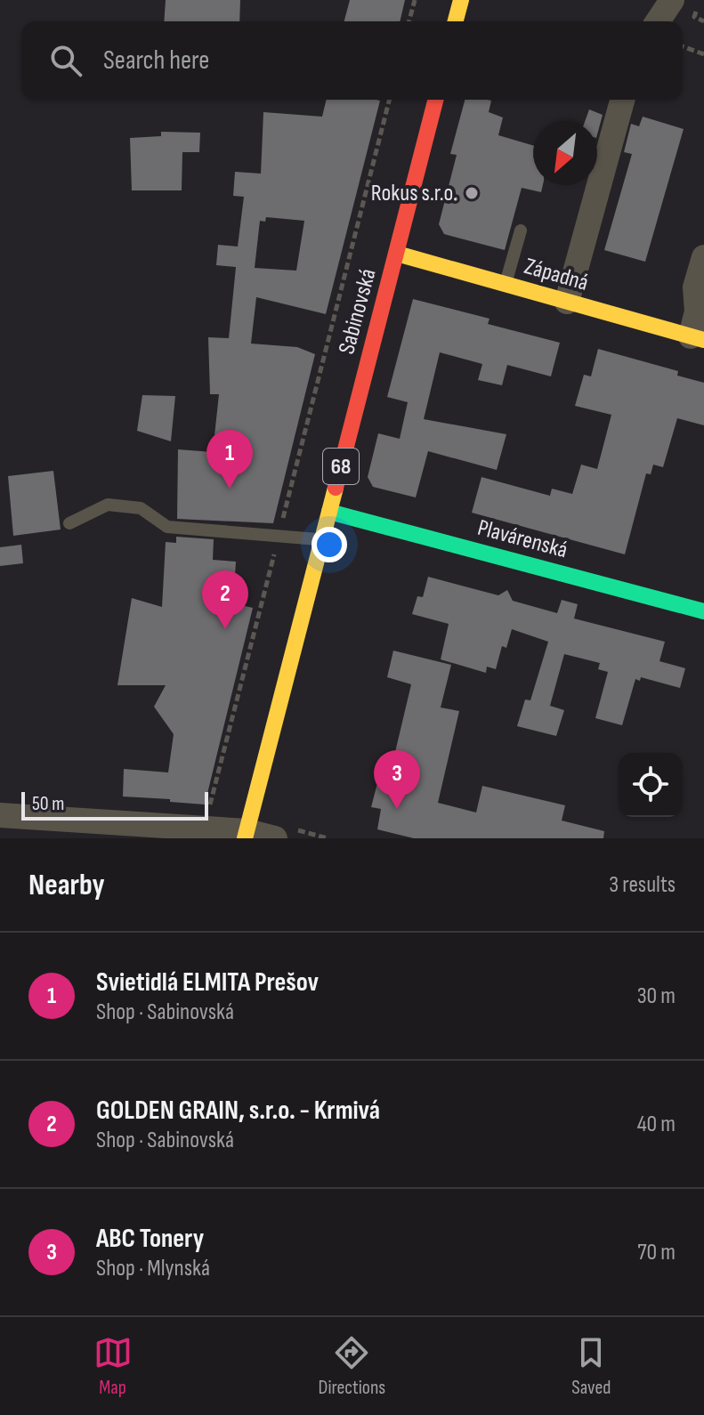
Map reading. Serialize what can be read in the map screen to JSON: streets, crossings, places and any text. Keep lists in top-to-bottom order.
{
  "streets": {
    "main road": [
      "Západná",
      "Sabinovská",
      "68",
      "Plavárenská"
    ]
  },
  "crossings": [
    ["Západná", "Sabinovská"],
    ["Sabinovská", "Plavárenská"]
  ],
  "places": ["Rokus s.r.o."],
  "scale_bar": "50 m",
  "north": "bottom left",
  "page": {
    "search": "Search here",
    "pins": ["1", "2", "3"],
    "scale": "50 m",
    "heading": ["Nearby", "3 results"],
    "list": [
      {
        "mark": "1",
        "name": "Svietidlá ELMITA Prešov",
        "note": "Shop · Sabinovská",
        "value": "30 m"
      },
      {
        "mark": "2",
        "name": "GOLDEN GRAIN, s.r.o. - Krmivá",
        "note": "Shop · Sabinovská",
        "value": "40 m"
      },
      {
        "mark": "3",
        "name": "ABC Tonery",
        "note": "Shop · Mlynská",
        "value": "70 m"
      }
    ],
    "nav": ["Map", "Directions", "Saved"]
  }
}
